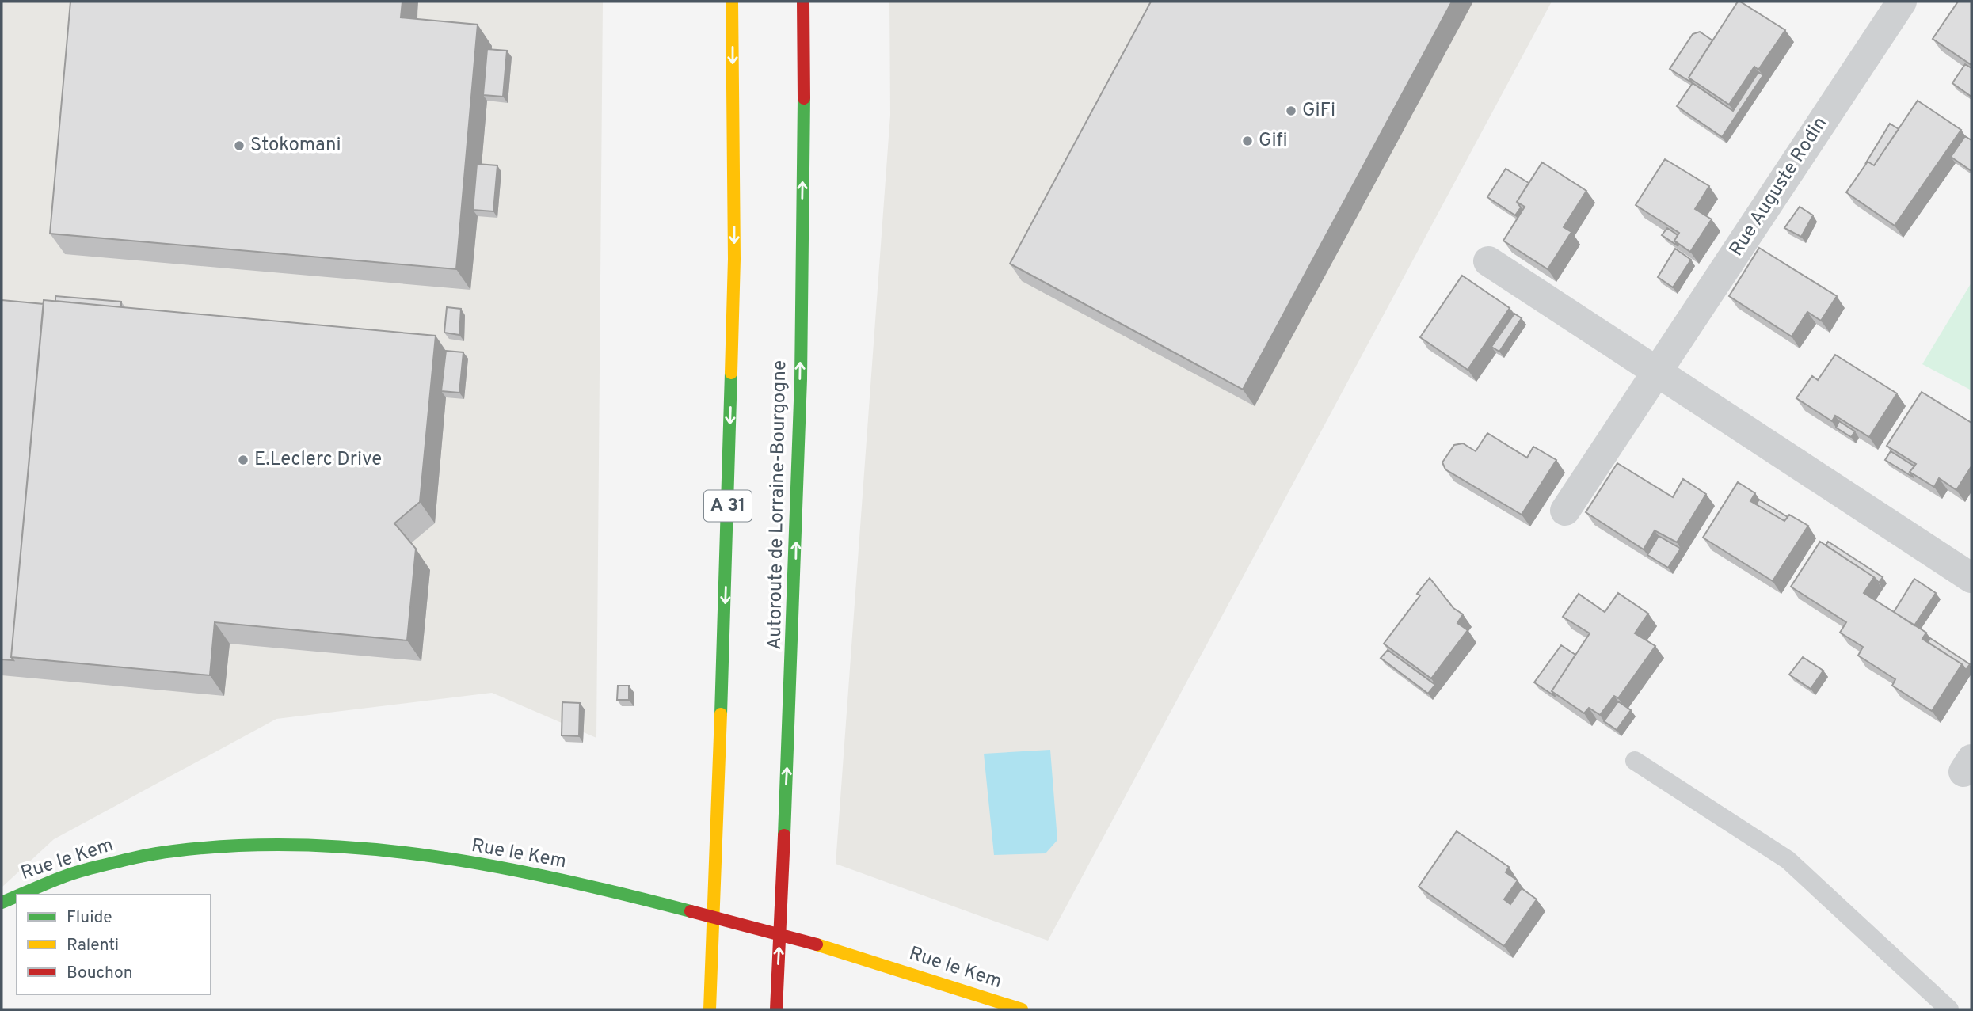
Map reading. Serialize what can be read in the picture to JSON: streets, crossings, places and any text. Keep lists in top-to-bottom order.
{
  "streets": {
    "main road": ["Autoroute de Lorraine-Bourgogne", "A 31", "Rue le Kem"],
    "street": ["Rue Auguste Rodin"]
  },
  "places": [
    "GiFi",
    "Gifi",
    "Stokomani",
    "E.Leclerc Drive"
  ],
  "legend": ["Fluide", "Ralenti", "Bouchon"]
}
